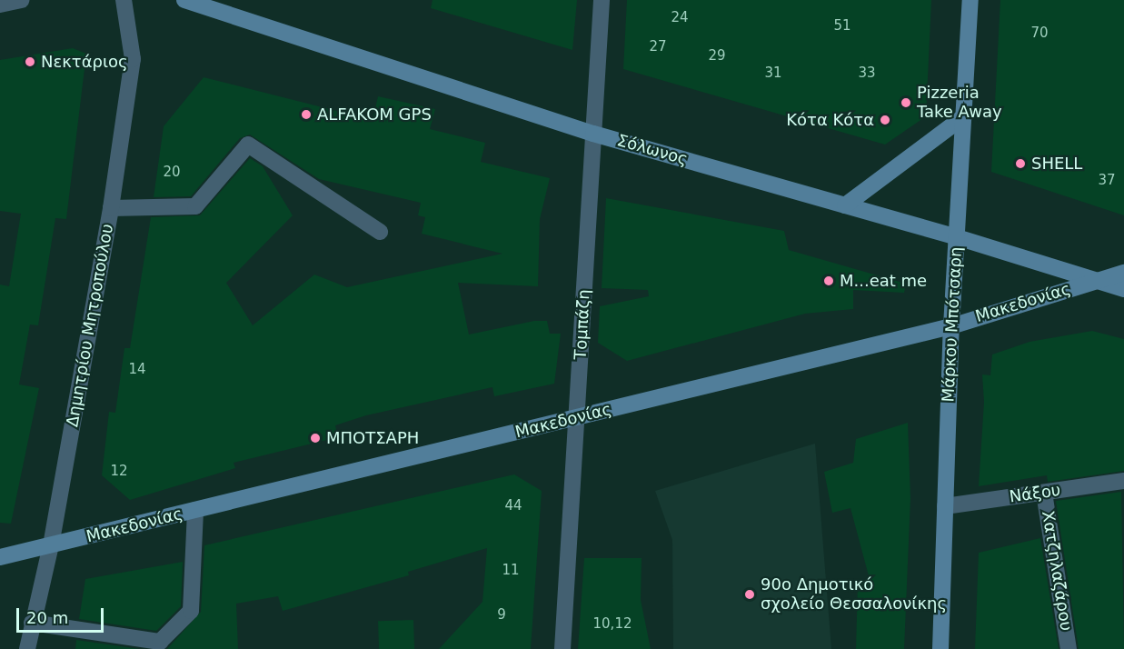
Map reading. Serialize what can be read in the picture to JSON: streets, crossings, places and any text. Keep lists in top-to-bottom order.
{
  "streets": {
    "street": [
      "Σόλωνος",
      "Μακεδονίας",
      "Τομπάζη",
      "Μάρκου Μπότσαρη",
      "Δημητρίου Μητροπούλου",
      "Νάξου",
      "Χατζηλαζάρου"
    ]
  },
  "crossings": [
    ["Σόλωνος", "Μακεδονίας"],
    ["Σόλωνος", "Τομπάζη"],
    ["Σόλωνος", "Μάρκου Μπότσαρη"],
    ["Μακεδονίας", "Τομπάζη"],
    ["Μακεδονίας", "Μάρκου Μπότσαρη"],
    ["Μακεδονίας", "Δημητρίου Μητροπούλου"],
    ["Μάρκου Μπότσαρη", "Νάξου"],
    ["Νάξου", "Χατζηλαζάρου"]
  ],
  "places": [
    "Νεκτάριος",
    "Pizzeria Take Away",
    "ALFAKOM GPS",
    "Κότα Κότα",
    "SHELL",
    "M...eat me",
    "ΜΠΟΤΣΑΡΗ",
    "90ο Δημοτικό σχολείο Θεσσαλονίκης"
  ],
  "house_numbers": [
    "24",
    "51",
    "70",
    "27",
    "29",
    "31",
    "33",
    "20",
    "37",
    "14",
    "12",
    "44",
    "11",
    "9",
    "10,12"
  ],
  "scale_bar": "20 m"
}
